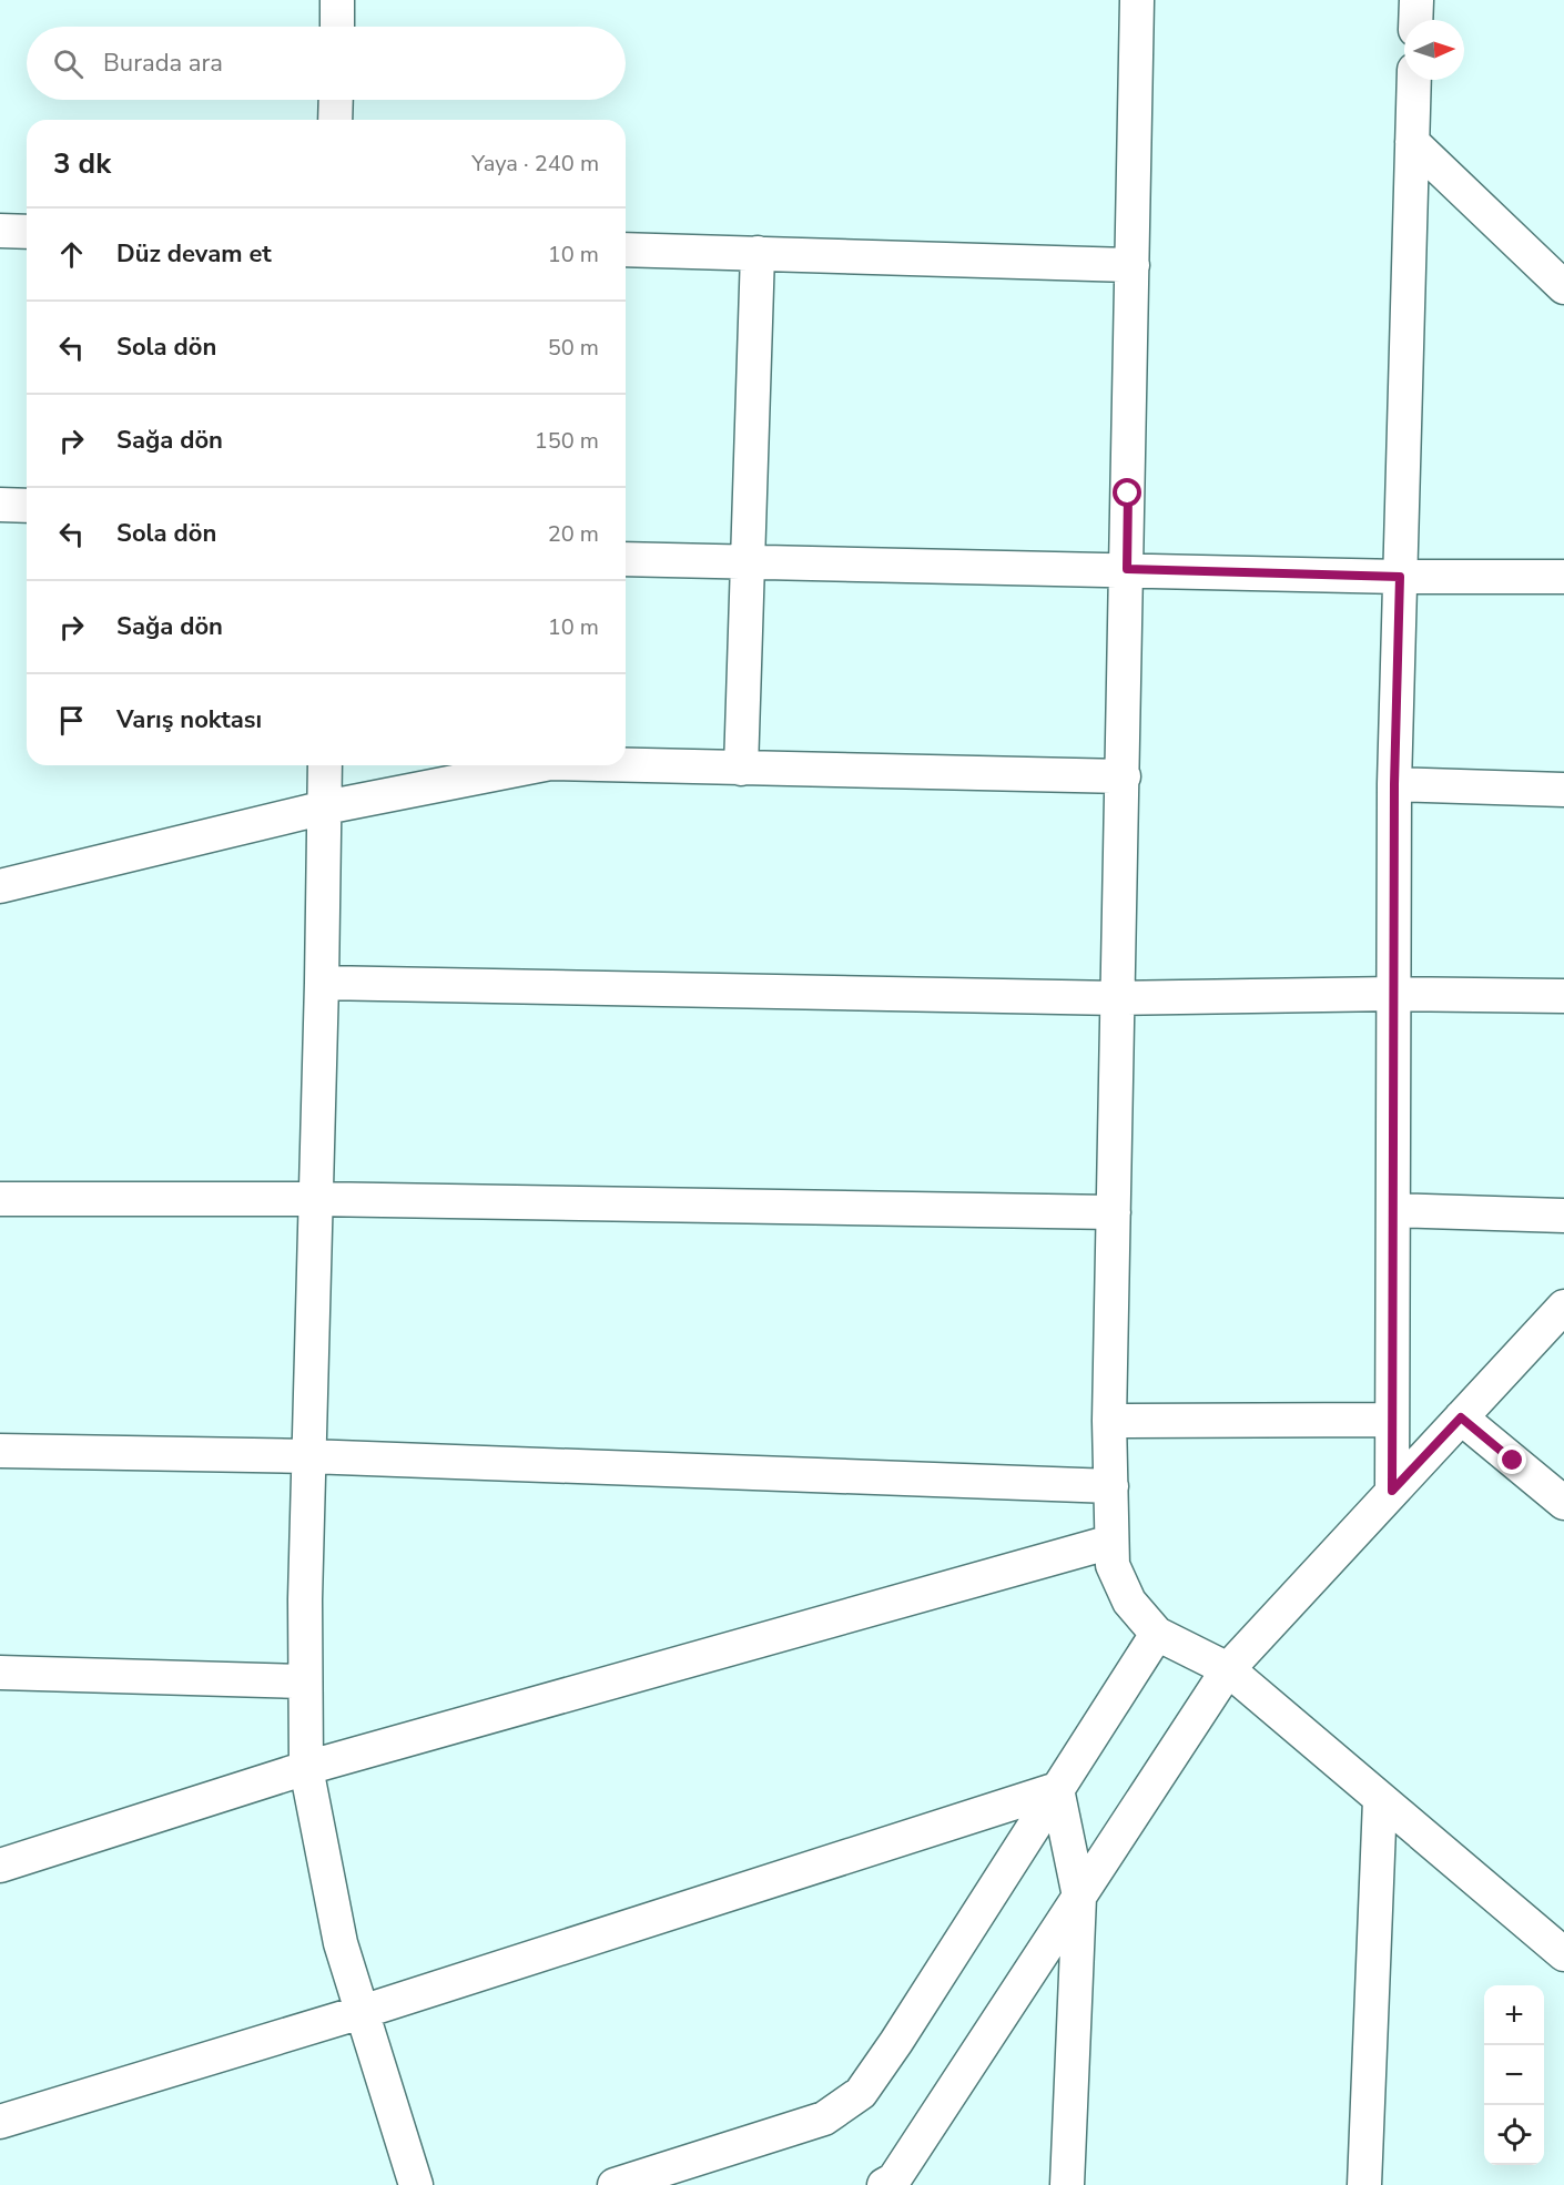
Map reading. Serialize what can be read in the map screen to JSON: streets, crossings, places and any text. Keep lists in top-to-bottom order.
{
  "north": "right",
  "page": {
    "search": "Burada ara",
    "heading": ["3 dk", "Yaya · 240 m"],
    "list": [
      ["Düz devam et", "10 m"],
      ["Sola dön", "50 m"],
      ["Sağa dön", "150 m"],
      ["Sola dön", "20 m"],
      ["Sağa dön", "10 m"],
      "Varış noktası"
    ],
    "map_buttons": ["+", "−"]
  }
}
